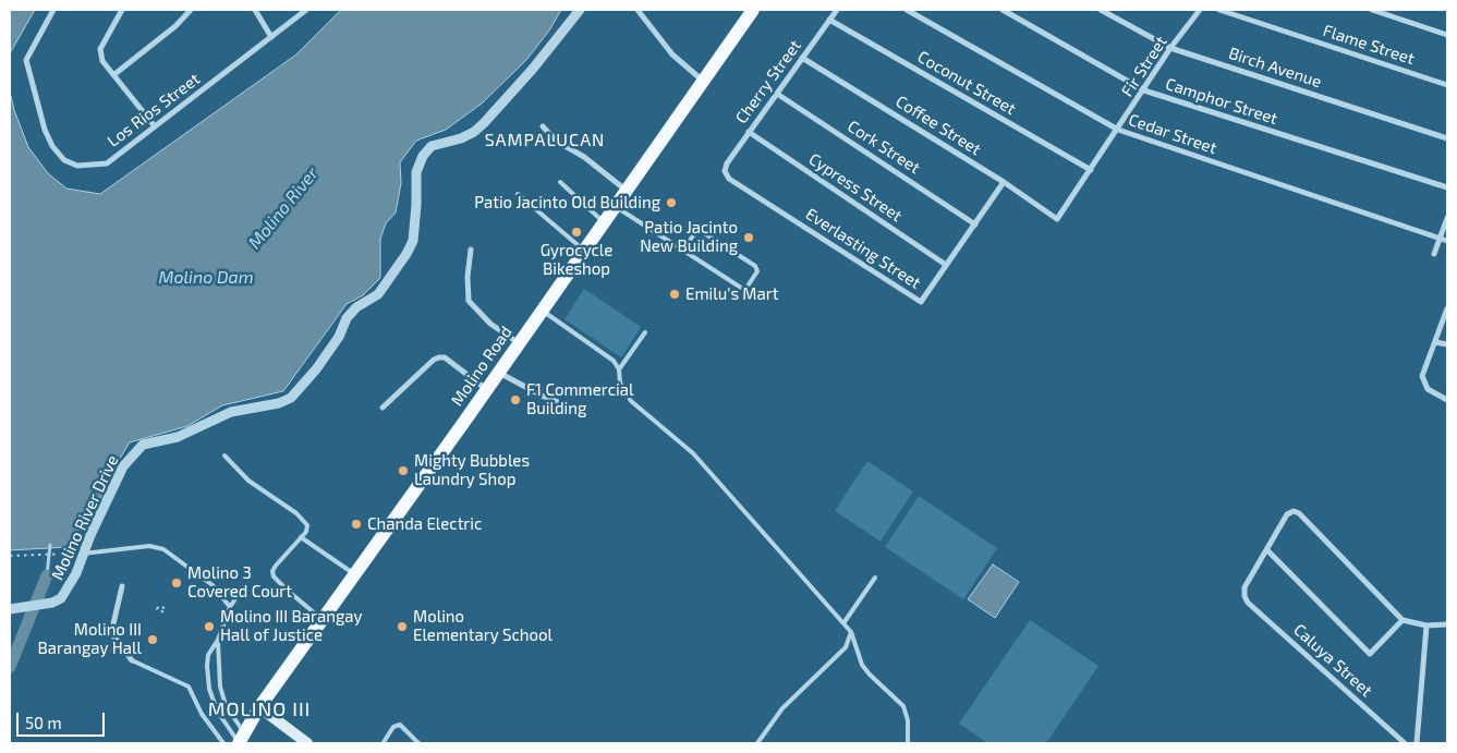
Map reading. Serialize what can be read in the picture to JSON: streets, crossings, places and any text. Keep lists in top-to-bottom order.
{
  "streets": {
    "main road": ["Molino Road"],
    "street": [
      "Flame Street",
      "Fir Street",
      "Birch Avenue",
      "Cherry Street",
      "Coconut Street",
      "Camphor Street",
      "Los Rios Street",
      "Coffee Street",
      "Cedar Street",
      "Cork Street",
      "Cypress Street",
      "Everlasting Street",
      "Molino River Drive",
      "Caluya Street"
    ]
  },
  "crossings": [
    ["Fir Street", "Birch Avenue"],
    ["Fir Street", "Coconut Street"],
    ["Fir Street", "Camphor Street"],
    ["Fir Street", "Coffee Street"],
    ["Fir Street", "Cedar Street"],
    ["Cherry Street", "Coconut Street"],
    ["Cherry Street", "Coffee Street"],
    ["Cherry Street", "Cork Street"],
    ["Cherry Street", "Cypress Street"],
    ["Cherry Street", "Everlasting Street"],
    ["Coffee Street", "Everlasting Street"],
    ["Cork Street", "Everlasting Street"],
    ["Cypress Street", "Everlasting Street"]
  ],
  "districts": ["SAMPALUCAN", "MOLINO III"],
  "water": ["Molino River", "Molino Dam"],
  "places": [
    "Patio Jacinto Old Building",
    "Gyrocycle Bikeshop",
    "Patio Jacinto New Building",
    "Emilu's Mart",
    "F1 Commercial Building",
    "Mighty Bubbles Laundry Shop",
    "Chanda Electric",
    "Molino 3 Covered Court",
    "Molino III Barangay Hall of Justice",
    "Molino Elementary School",
    "Molino III Barangay Hall"
  ],
  "scale_bar": "50 m"
}
